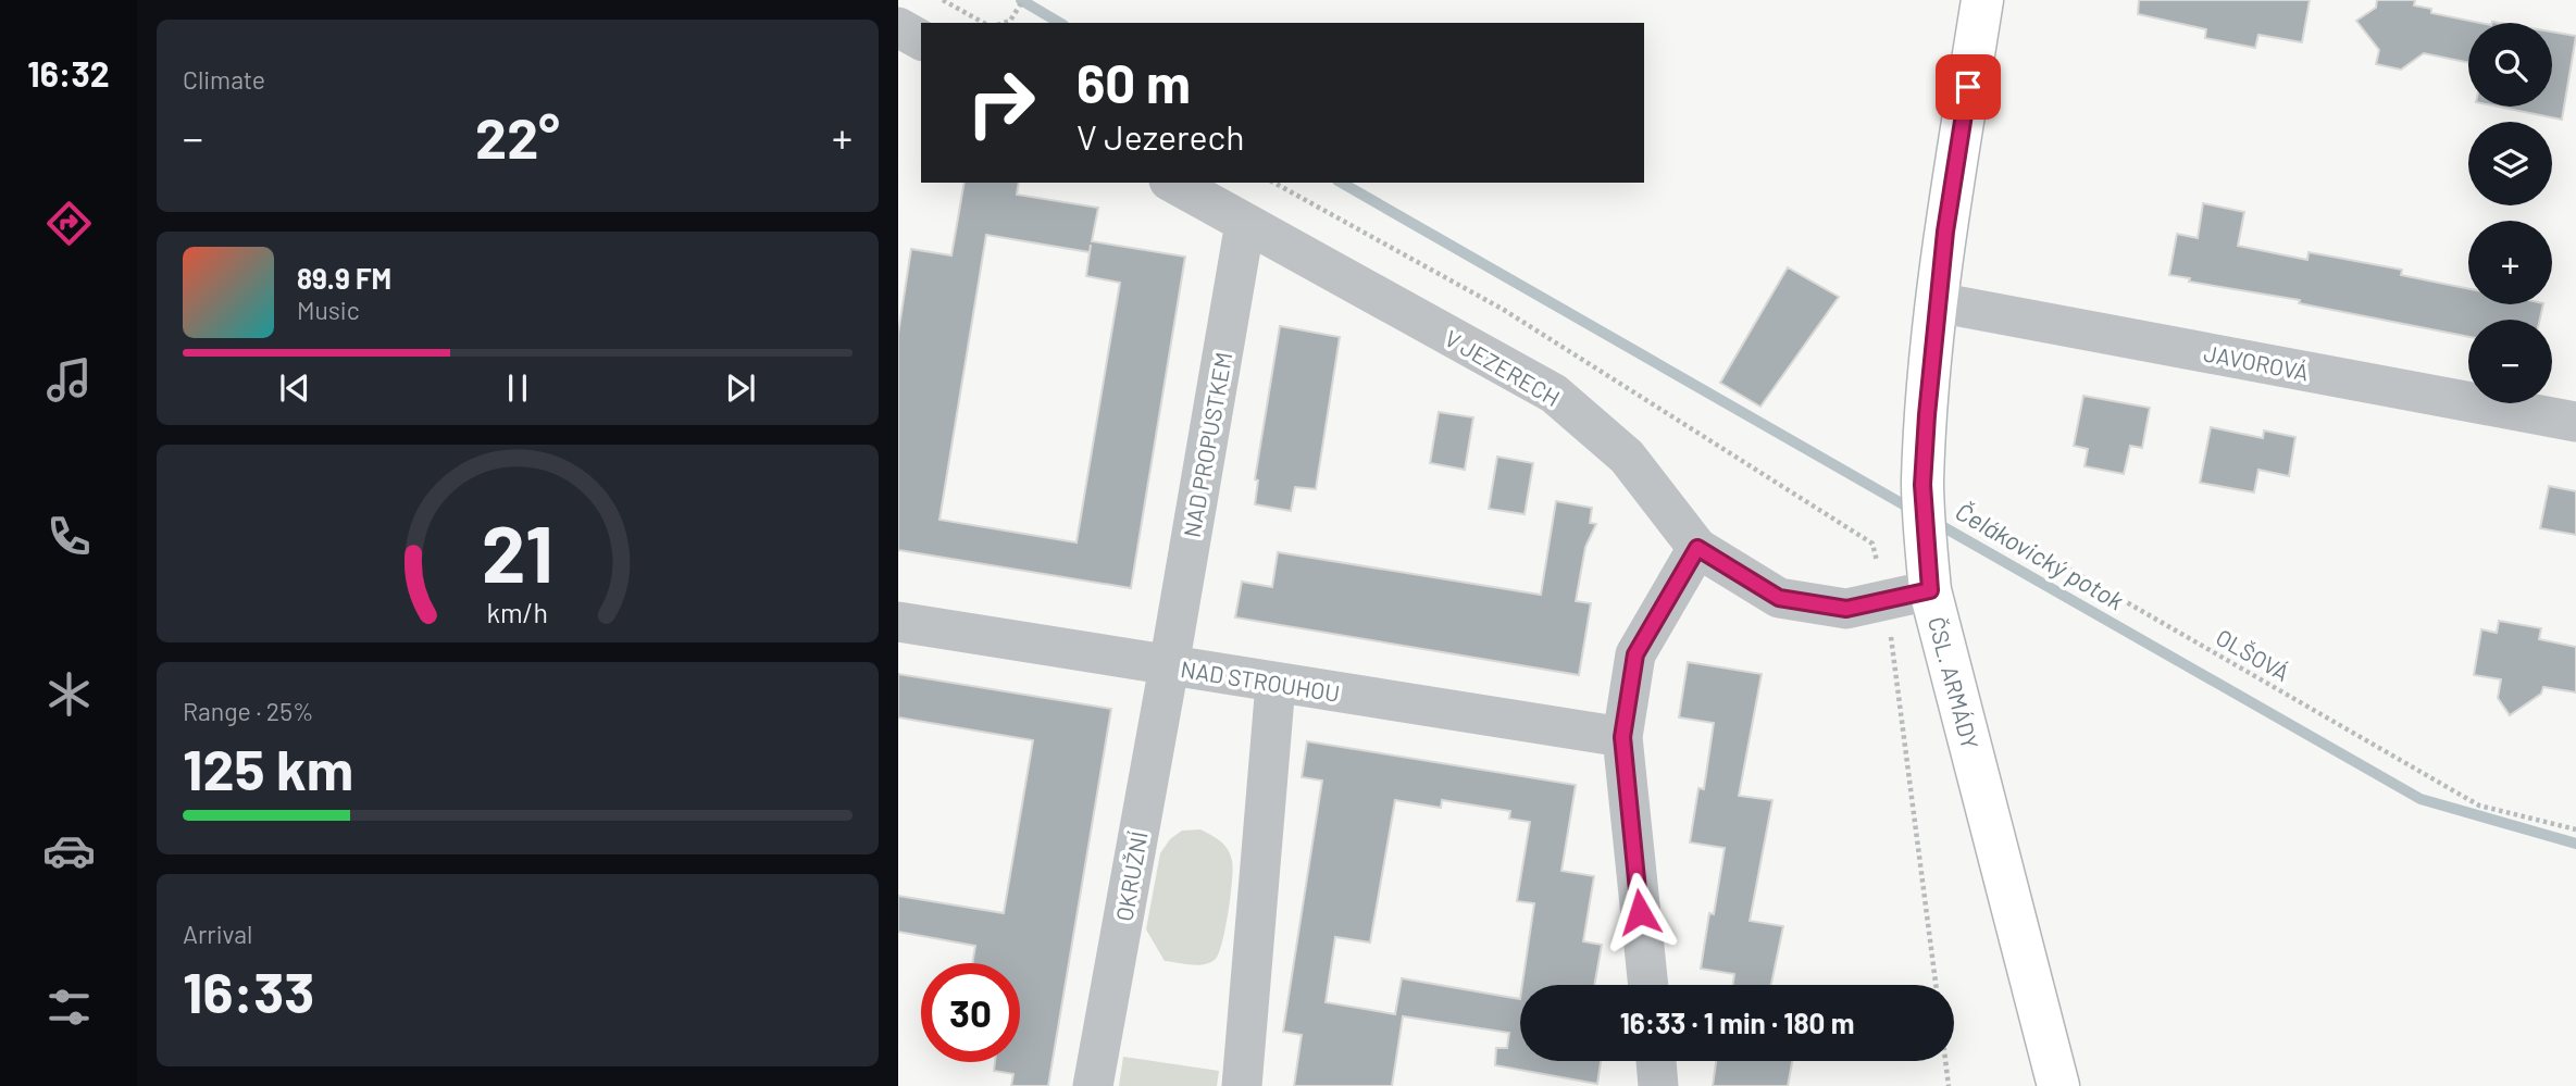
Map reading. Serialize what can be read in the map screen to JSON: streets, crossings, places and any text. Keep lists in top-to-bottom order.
{
  "streets": {
    "street": [
      "JAVOROVÁ",
      "V JEZERECH",
      "NAD PROPUSTKEM",
      "NAD STROUHOU",
      "ČSL. ARMÁDY",
      "OKRUŽNÍ"
    ],
    "path": ["OLŠOVÁ"]
  },
  "crossings": [
    ["JAVOROVÁ", "ČSL. ARMÁDY"],
    ["V JEZERECH", "NAD PROPUSTKEM"],
    ["V JEZERECH", "ČSL. ARMÁDY"],
    ["NAD PROPUSTKEM", "NAD STROUHOU"],
    ["NAD PROPUSTKEM", "OKRUŽNÍ"],
    ["OLŠOVÁ", "ČSL. ARMÁDY"],
    ["NAD STROUHOU", "OKRUŽNÍ"]
  ],
  "water": ["Čelákovický potok"],
  "page": {
    "tabs": "16:32",
    "tile": [
      "Climate",
      ["Range · 25%", "125 km"],
      ["Arrival", "16:33"]
    ],
    "map_buttons": ["+", "−"],
    "turn": ["60 m", "V Jezerech"],
    "heat": ["−", "22°", "+"],
    "song": ["89.9 FM", "Music"],
    "limit": "30",
    "trip": "16:33 · 1 min · 180 m",
    "gauge": ["21", "km/h"]
  }
}
